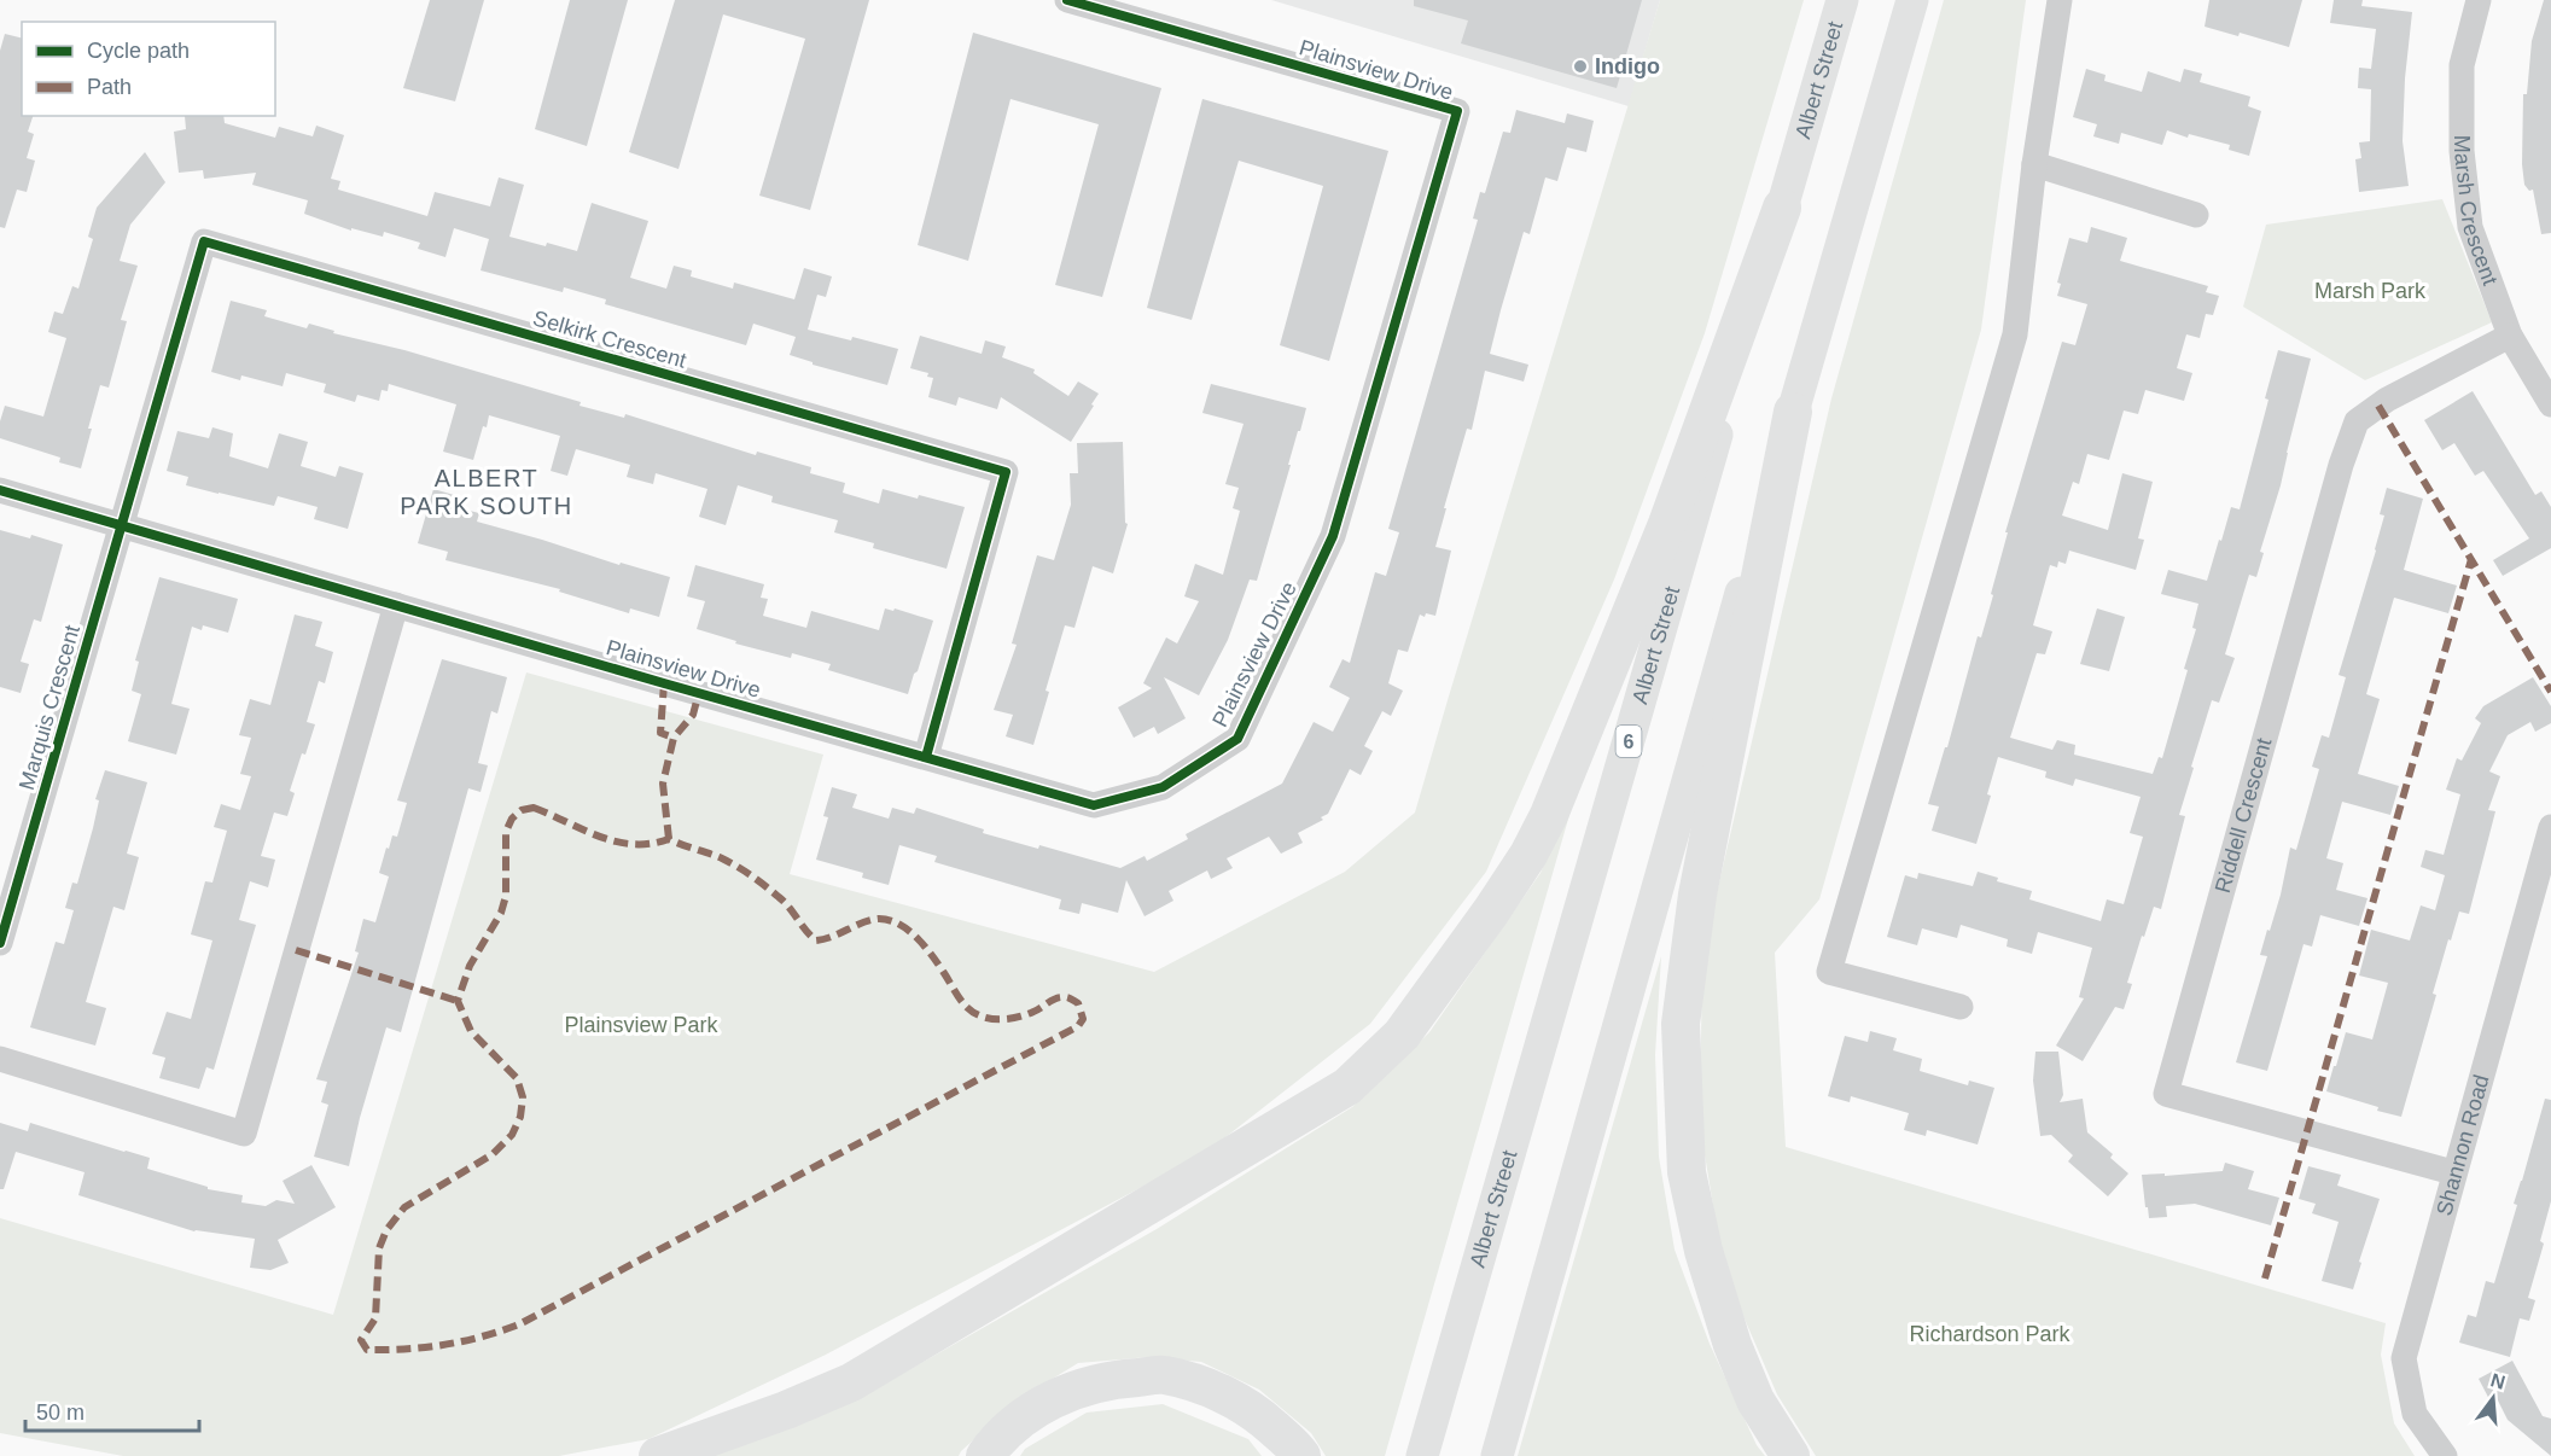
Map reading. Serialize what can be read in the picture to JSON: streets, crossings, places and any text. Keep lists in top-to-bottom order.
{
  "streets": {
    "main road": ["Albert Street", "6"],
    "street": [
      "Plainsview Drive",
      "Marsh Crescent",
      "Selkirk Crescent",
      "Marquis Crescent",
      "Riddell Crescent",
      "Shannon Road"
    ]
  },
  "crossings": [
    ["Plainsview Drive", "Selkirk Crescent"],
    ["Plainsview Drive", "Marquis Crescent"],
    ["Marsh Crescent", "Riddell Crescent"],
    ["Selkirk Crescent", "Marquis Crescent"],
    ["Riddell Crescent", "Shannon Road"]
  ],
  "districts": ["ALBERT PARK SOUTH"],
  "parks": ["Marsh Park", "Plainsview Park", "Richardson Park"],
  "places": ["Indigo"],
  "legend": ["Cycle path", "Path"],
  "scale_bar": "50 m",
  "north": "top"
}
